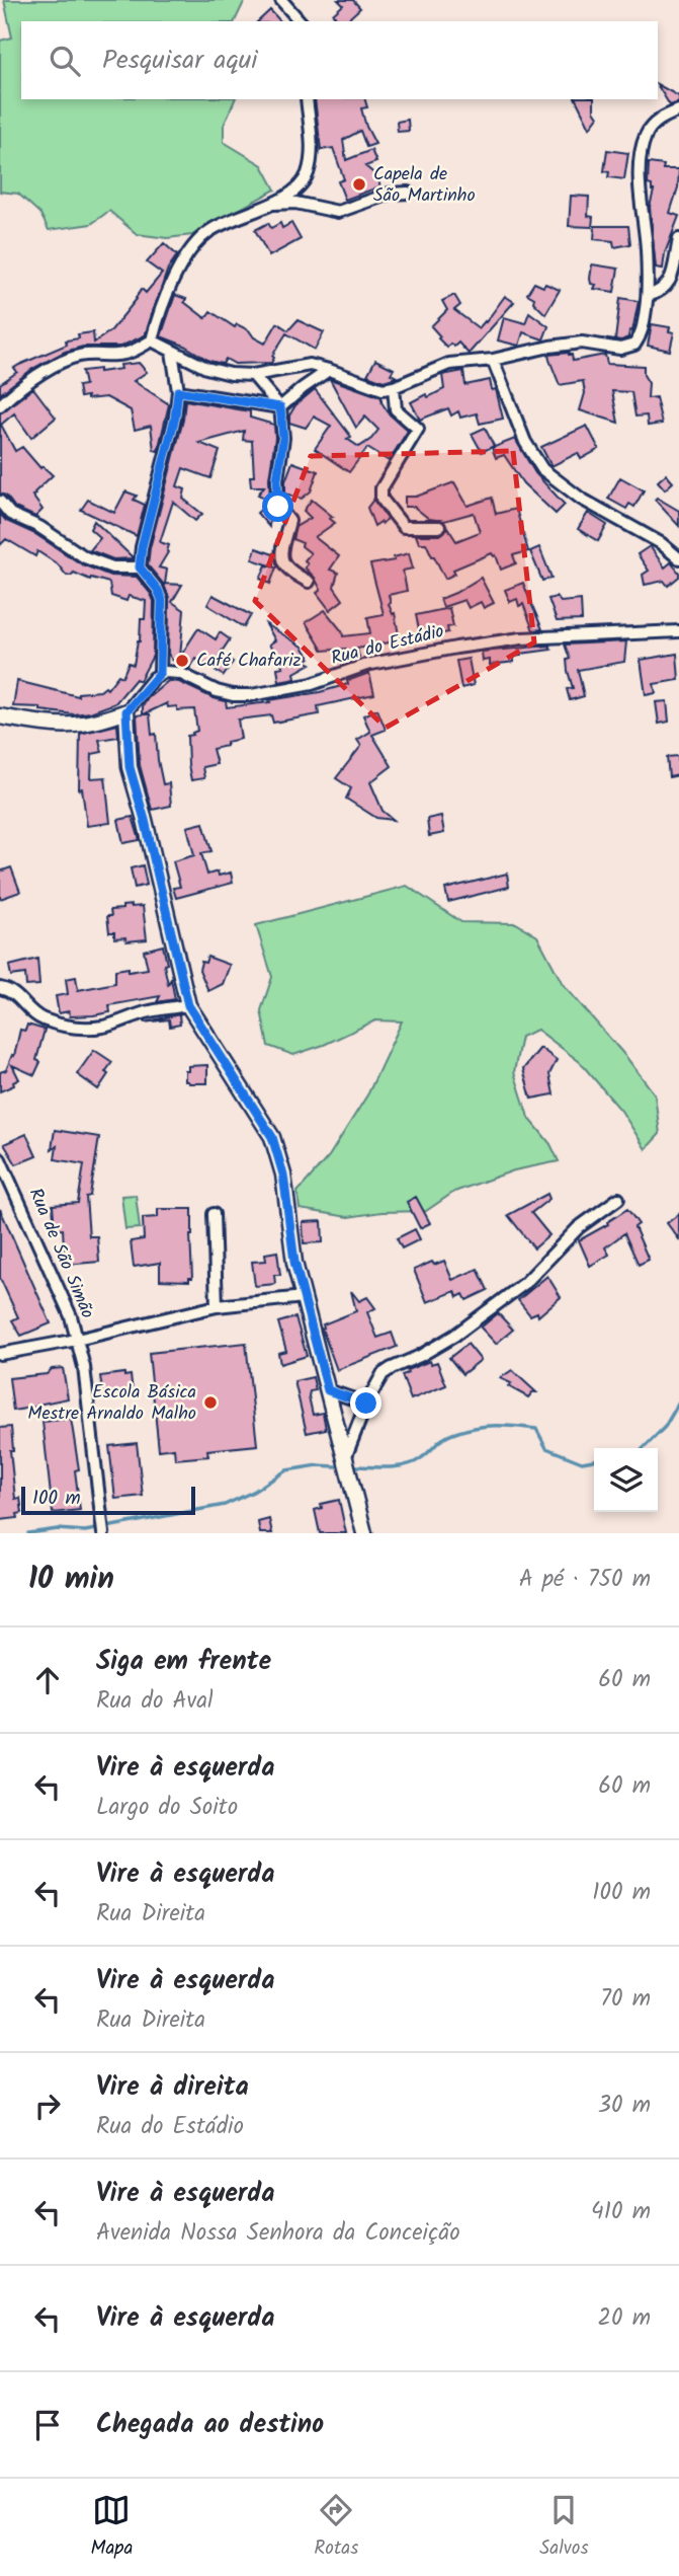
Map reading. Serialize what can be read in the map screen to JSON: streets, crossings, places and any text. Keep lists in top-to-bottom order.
{
  "streets": {
    "street": ["Rua do Estádio", "Rua de São Simão"]
  },
  "places": ["Capela de São Martinho", "Café Chafariz", "Escola Básica Mestre Arnaldo Malho"],
  "scale_bar": "100 m",
  "page": {
    "search": "Pesquisar aqui",
    "scale": "100 m",
    "heading": ["10 min", "A pé · 750 m"],
    "list": [
      ["Siga em frente", "Rua do Aval", "60 m"],
      ["Vire à esquerda", "Largo do Soito", "60 m"],
      ["Vire à esquerda", "Rua Direita", "100 m"],
      ["Vire à esquerda", "Rua Direita", "70 m"],
      ["Vire à direita", "Rua do Estádio", "30 m"],
      ["Vire à esquerda", "Avenida Nossa Senhora da Conceição", "410 m"],
      ["Vire à esquerda", "20 m"],
      "Chegada ao destino"
    ],
    "nav": ["Mapa", "Rotas", "Salvos"]
  }
}
